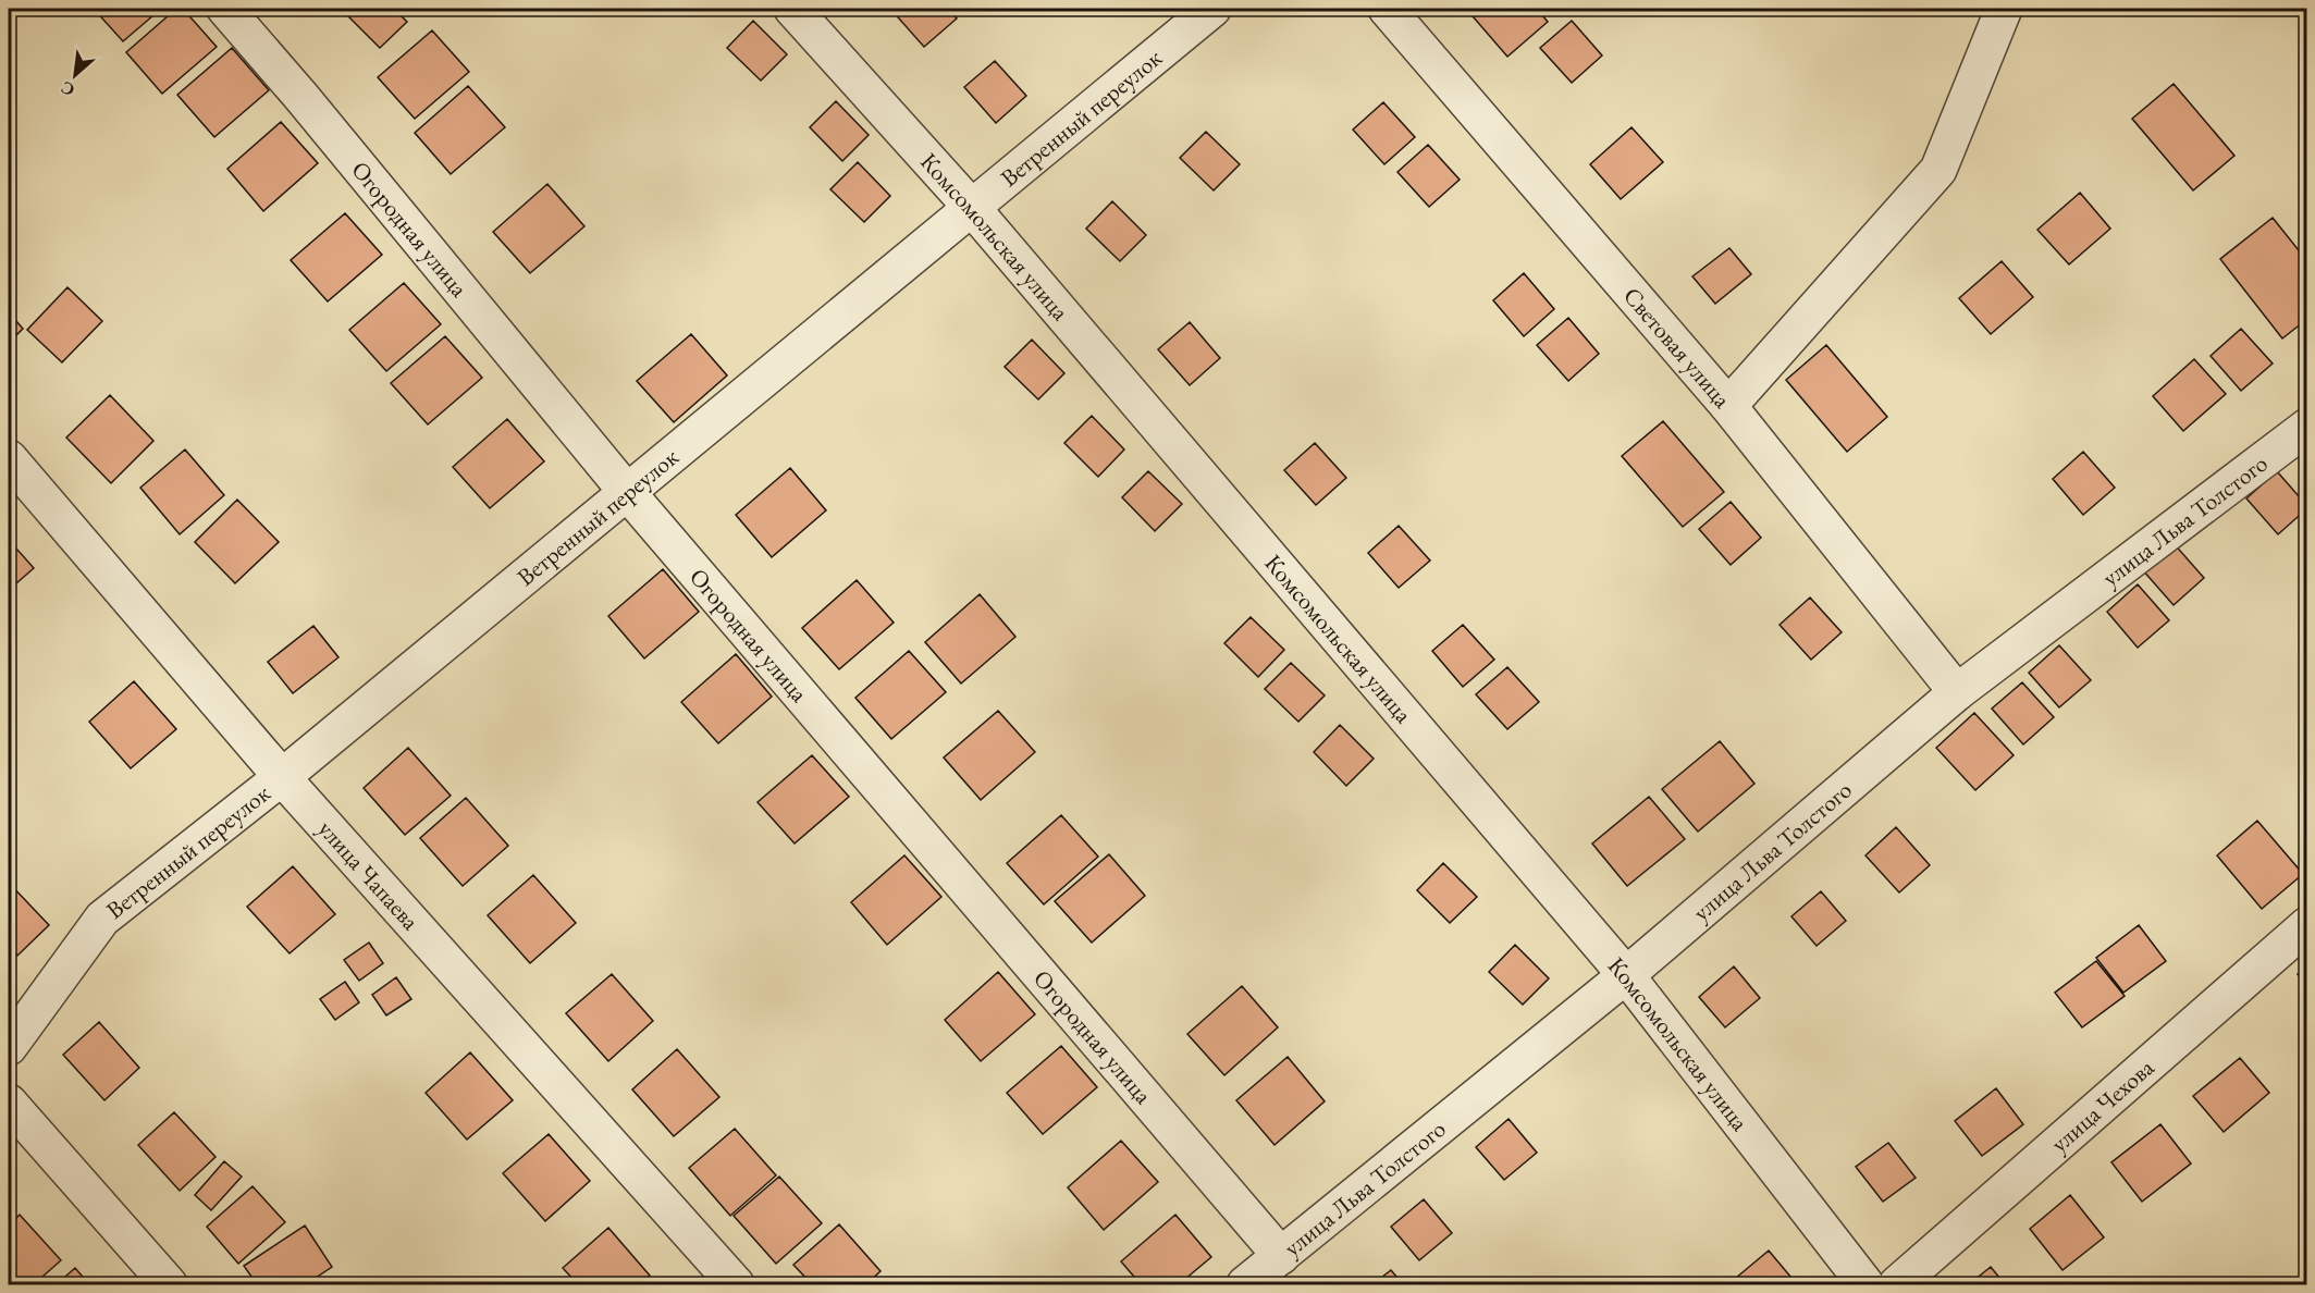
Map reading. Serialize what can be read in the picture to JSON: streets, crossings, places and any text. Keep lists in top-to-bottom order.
{
  "streets": {
    "street": [
      "Ветренный переулок",
      "Огородная улица",
      "Комсомольская улица",
      "Световая улица",
      "улица Льва Толстого",
      "улица Чапаева",
      "улица Чехова"
    ]
  },
  "crossings": [
    ["Ветренный переулок", "Огородная улица"],
    ["Ветренный переулок", "Комсомольская улица"],
    ["Ветренный переулок", "улица Чапаева"],
    ["Огородная улица", "улица Льва Толстого"],
    ["Комсомольская улица", "улица Льва Толстого"],
    ["Световая улица", "улица Льва Толстого"]
  ],
  "north": "bottom left"
}
